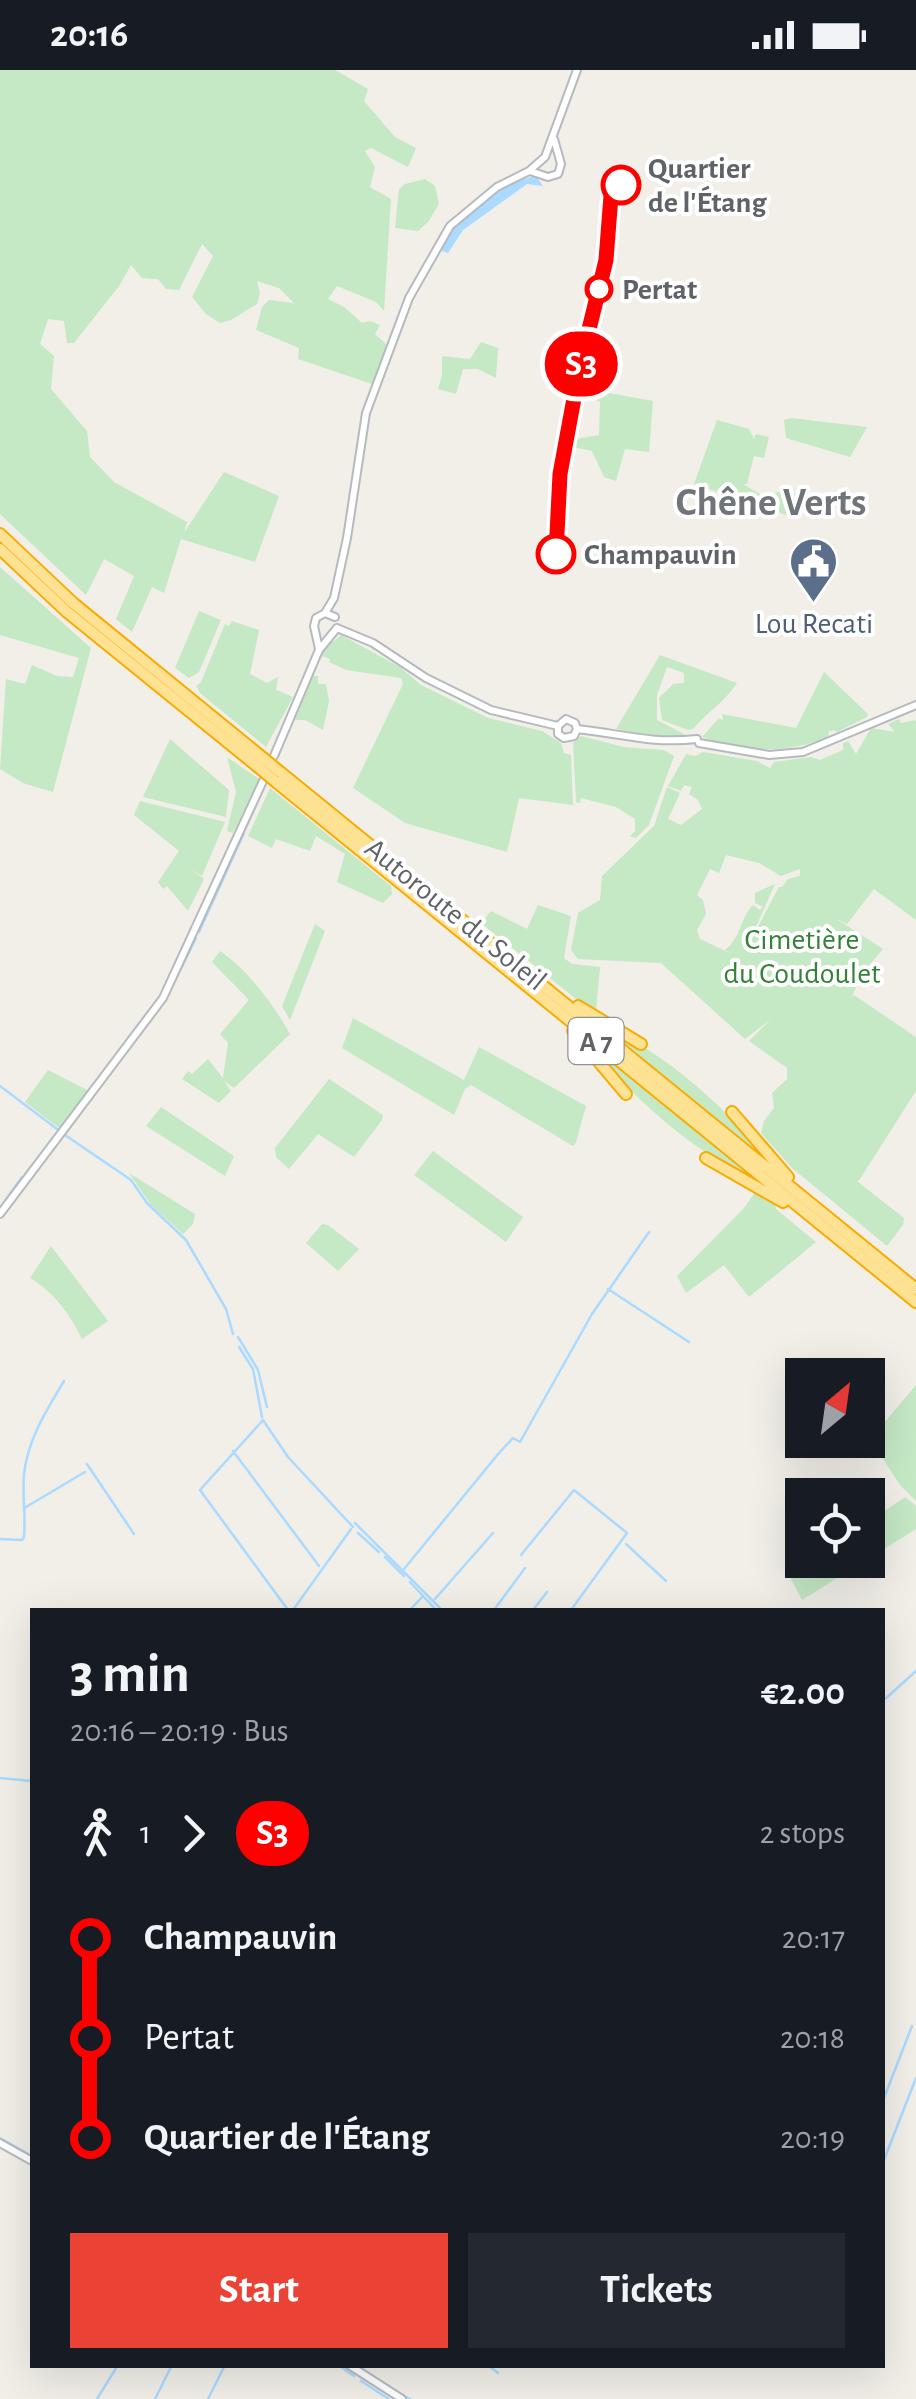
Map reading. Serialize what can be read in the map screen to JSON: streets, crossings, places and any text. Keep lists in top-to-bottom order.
{
  "streets": {
    "highway": ["Autoroute du Soleil", "A 7"]
  },
  "districts": ["Chêne Verts"],
  "parks": ["Cimetière du Coudoulet"],
  "places": {
    "other": ["Quartier de l'Étang", "Pertat", "Champauvin"],
    "public building": ["Lou Recati"]
  },
  "lines": ["bus line S3"],
  "north": "top right",
  "page": {
    "status": "20:16",
    "on_map": "S3",
    "heading": ["3 min", "20:16 – 20:19 · Bus", "€2.00"],
    "legs": ["1", "S3", "2 stops"],
    "list": [
      {
        "name": "Champauvin",
        "value": "20:17"
      },
      {
        "name": "Pertat",
        "value": "20:18"
      },
      {
        "name": "Quartier de l'Étang",
        "value": "20:19"
      }
    ],
    "buttons": ["Start", "Tickets"]
  }
}
